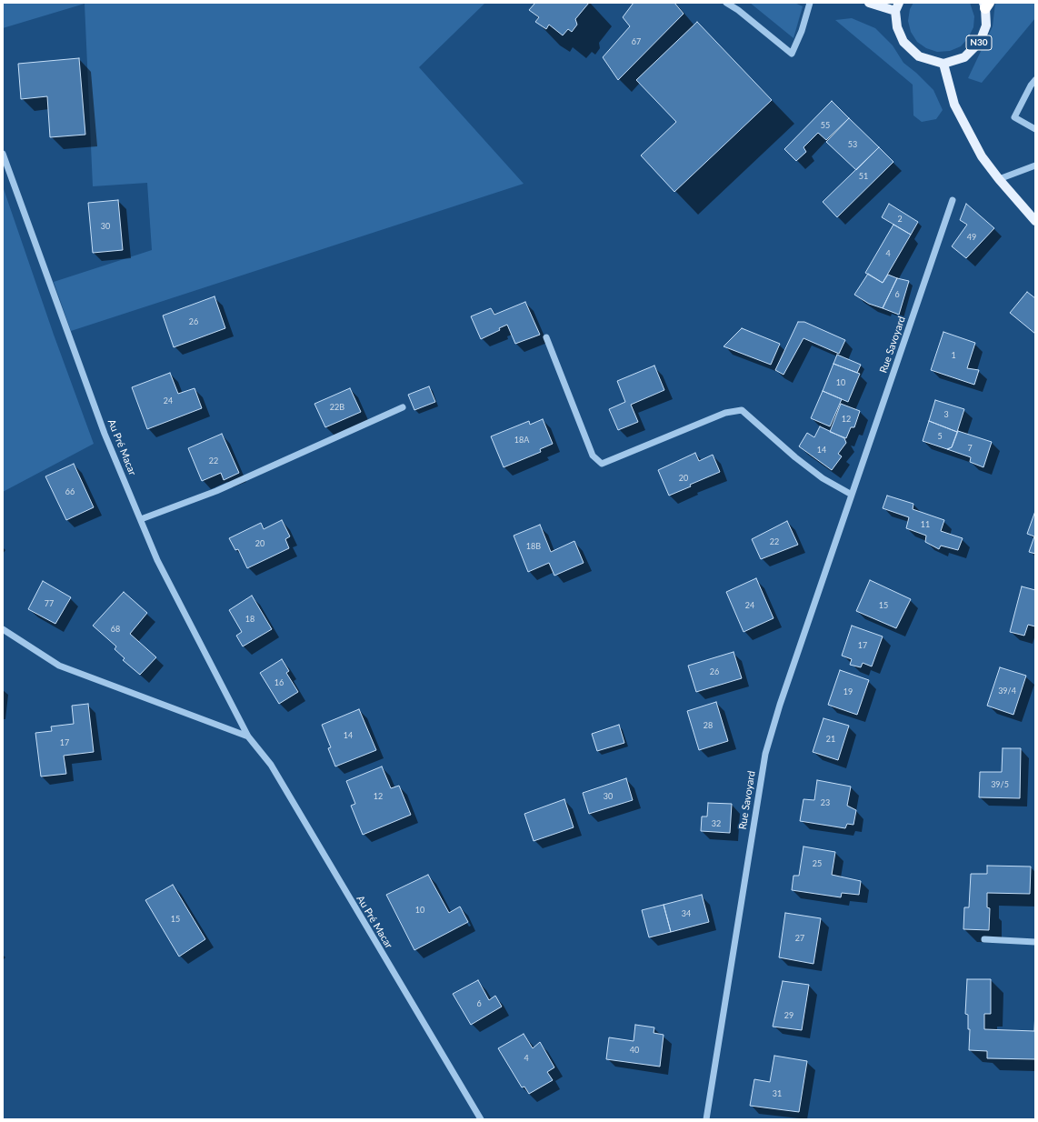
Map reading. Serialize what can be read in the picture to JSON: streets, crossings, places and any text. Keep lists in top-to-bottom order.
{
  "streets": {
    "main road": ["N30"],
    "street": ["Rue Savoyard", "Au Pré Macar"]
  },
  "house_numbers": [
    "67",
    "55",
    "53",
    "51",
    "2",
    "30",
    "49",
    "4",
    "6",
    "26",
    "1",
    "10",
    "24",
    "22B",
    "3",
    "12",
    "5",
    "18A",
    "7",
    "14",
    "22",
    "20",
    "66",
    "11",
    "22",
    "20",
    "18B",
    "77",
    "24",
    "15",
    "18",
    "68",
    "17",
    "26",
    "16",
    "39/4",
    "19",
    "28",
    "14",
    "21",
    "17",
    "39/5",
    "12",
    "30",
    "23",
    "32",
    "25",
    "10",
    "34",
    "15",
    "27",
    "6",
    "29",
    "40",
    "4",
    "31"
  ]
}
